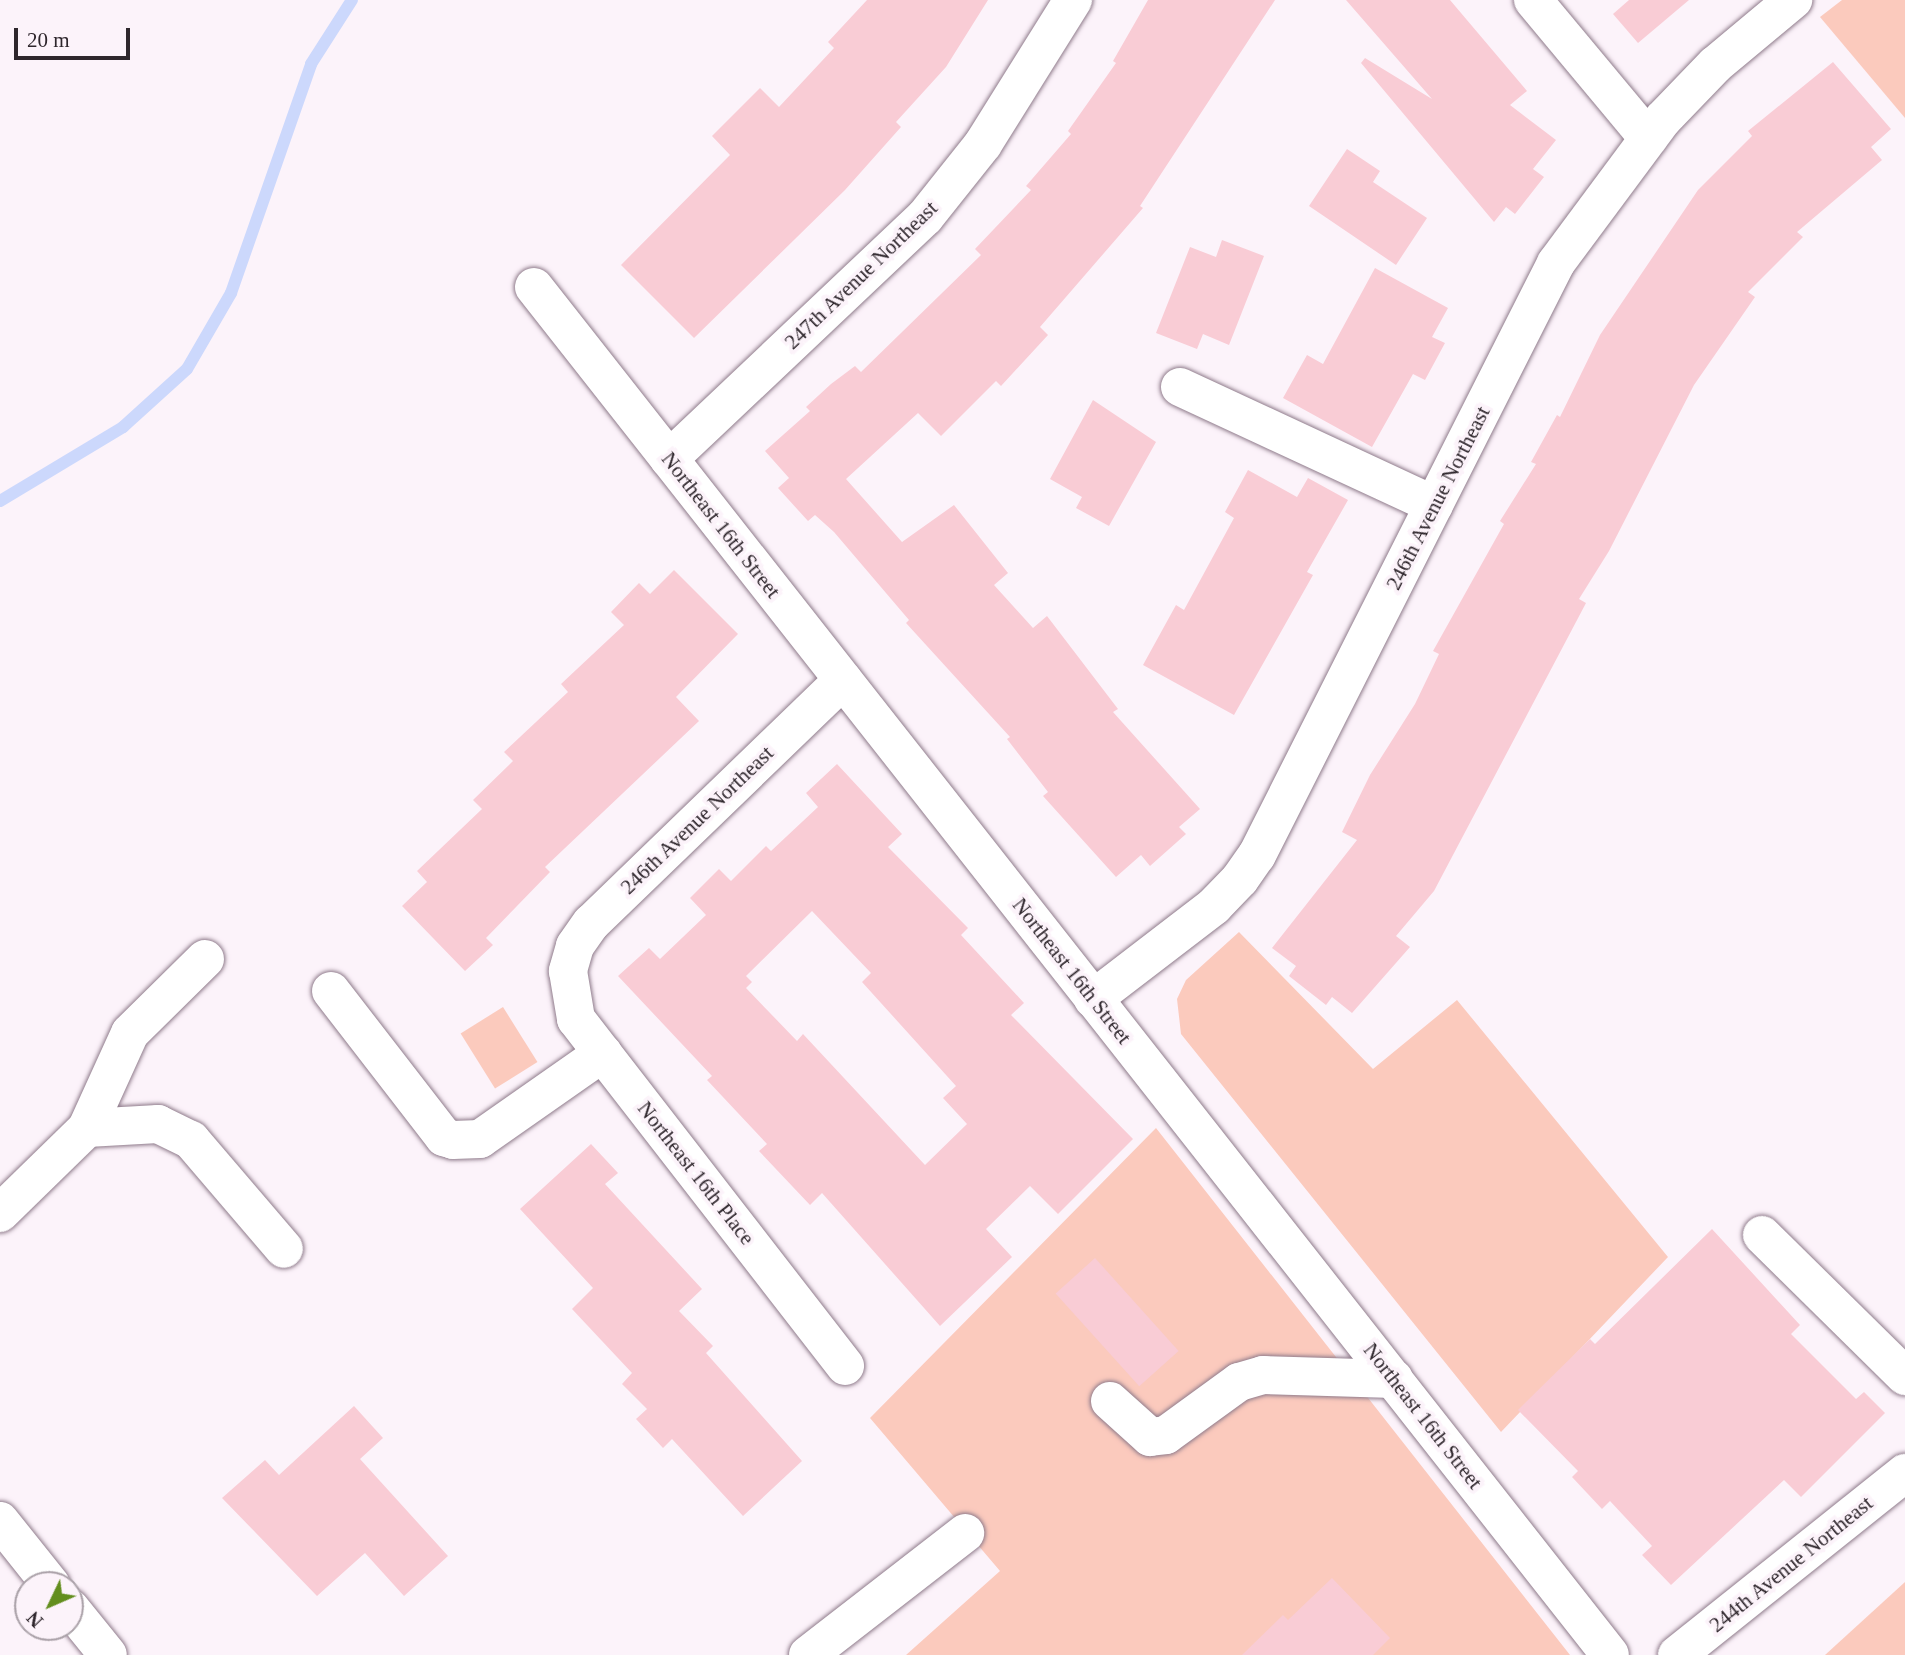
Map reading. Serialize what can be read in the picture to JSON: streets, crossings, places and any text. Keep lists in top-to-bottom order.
{
  "streets": {
    "street": [
      "247th Avenue Northeast",
      "246th Avenue Northeast",
      "Northeast 16th Street",
      "Northeast 16th Place",
      "244th Avenue Northeast"
    ]
  },
  "crossings": [
    ["247th Avenue Northeast", "Northeast 16th Street"],
    ["246th Avenue Northeast", "Northeast 16th Street"],
    ["246th Avenue Northeast", "Northeast 16th Place"]
  ],
  "scale_bar": "20 m",
  "north": "bottom left"
}
